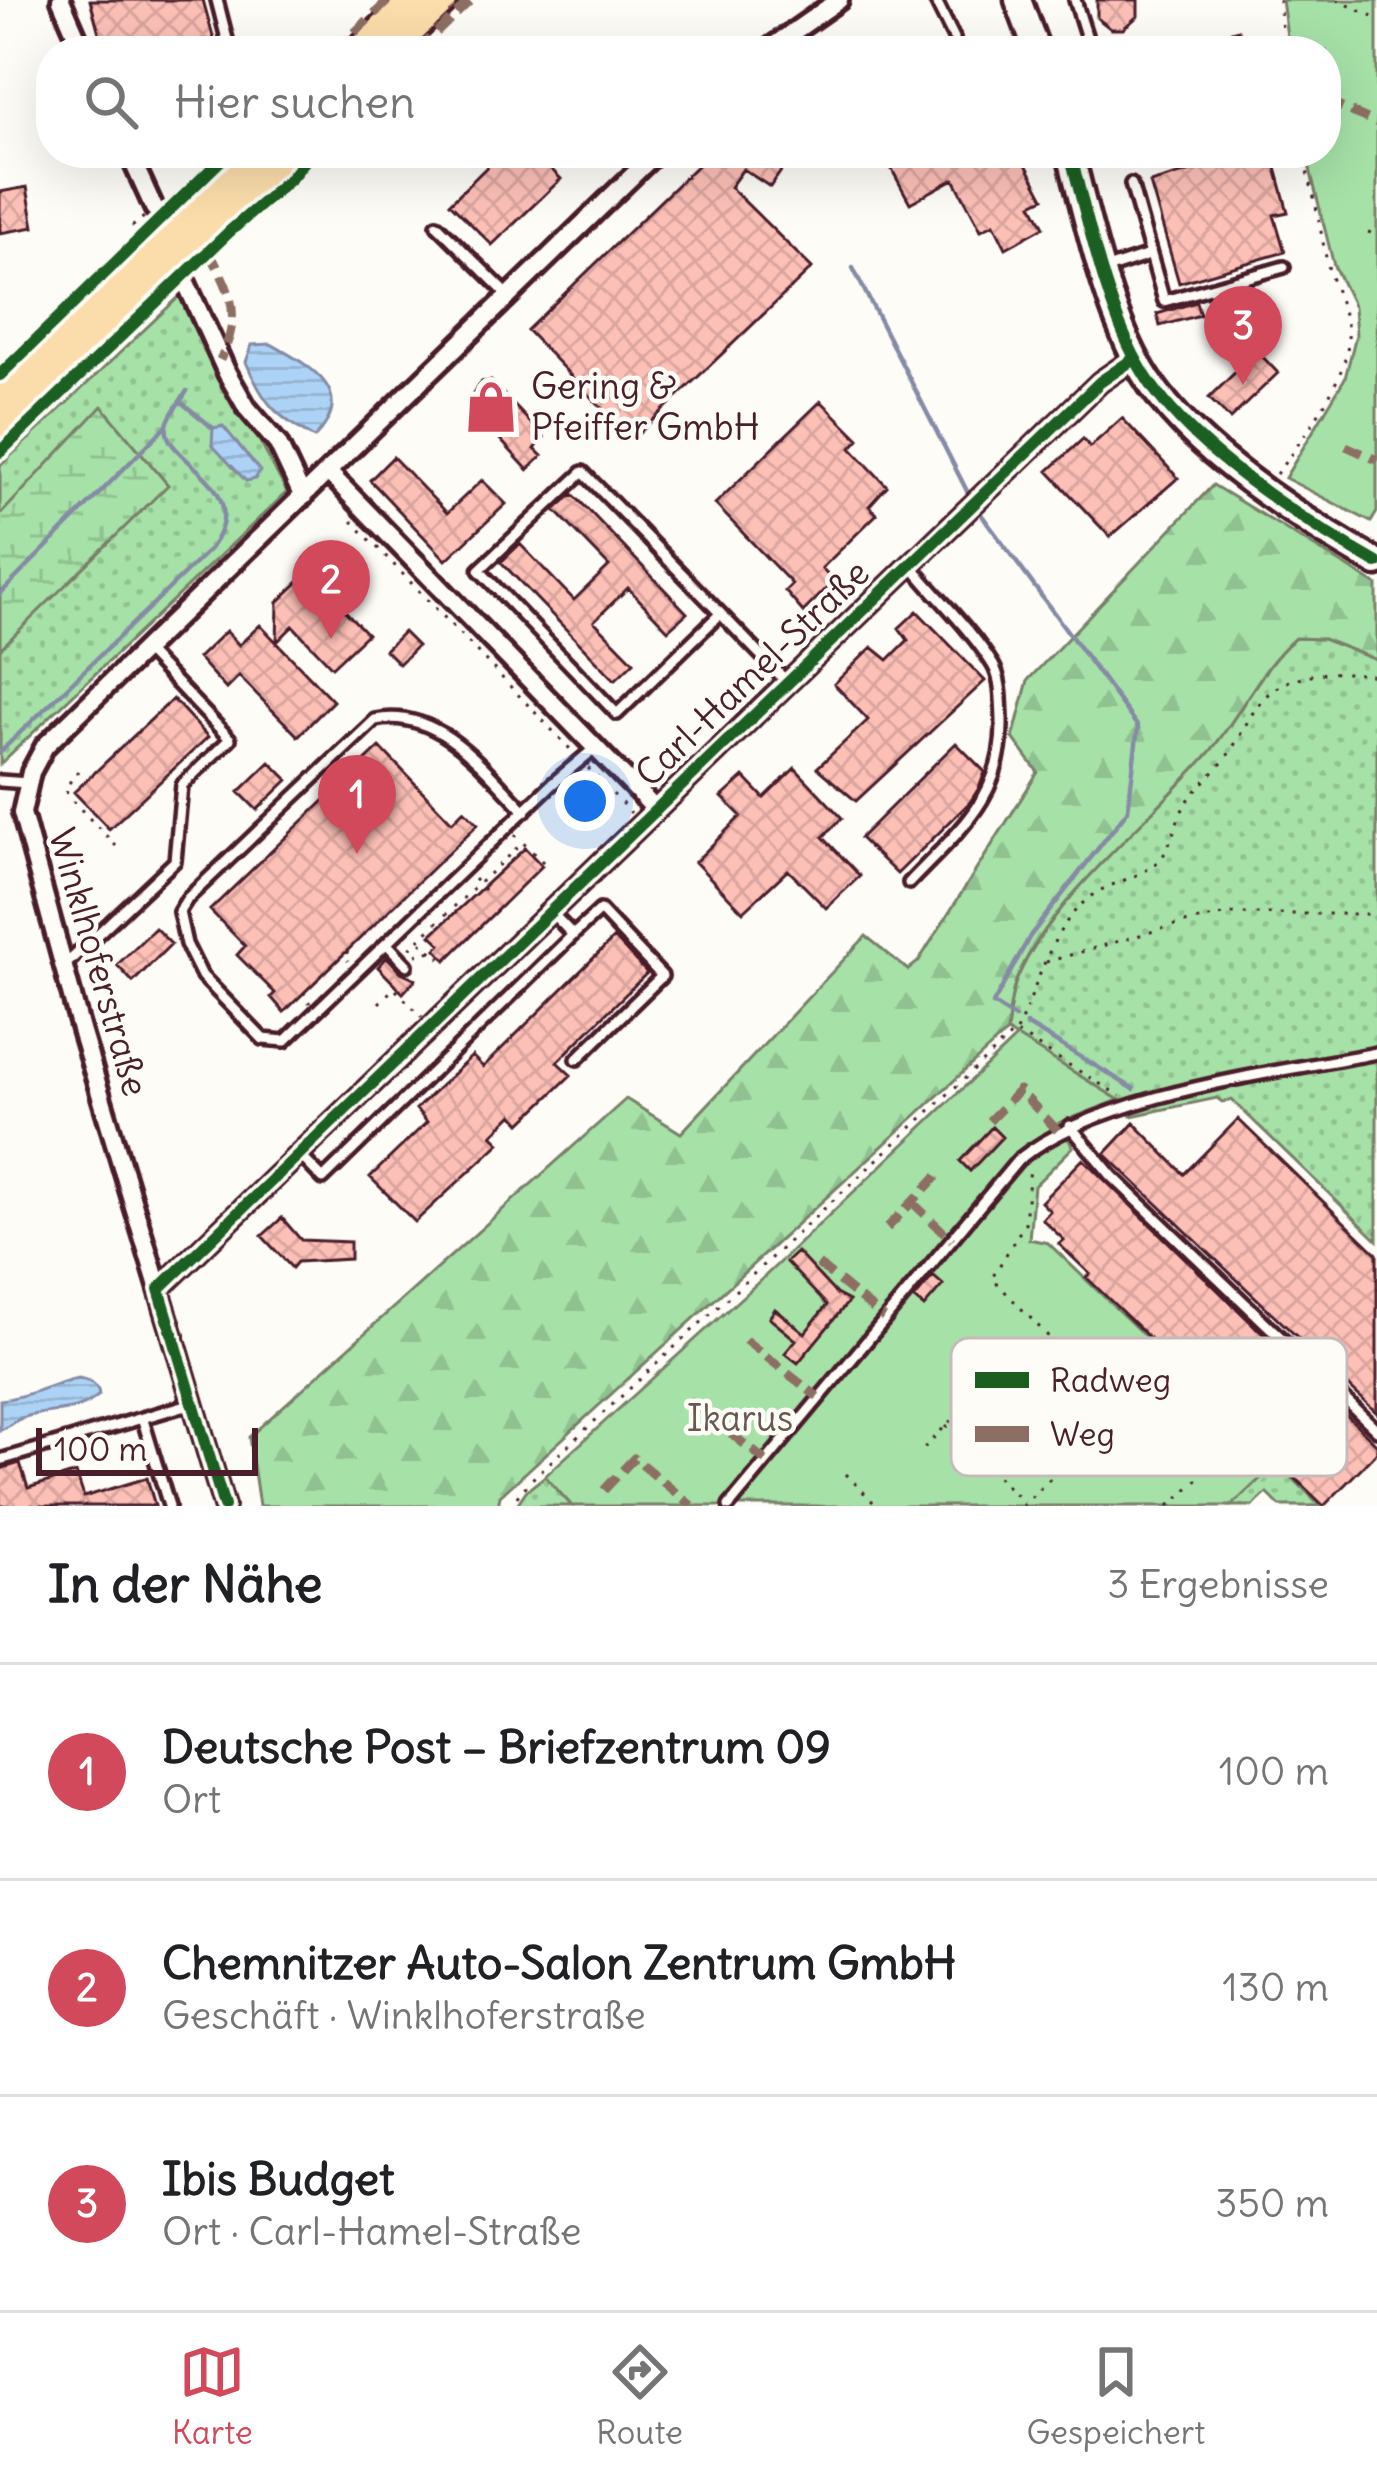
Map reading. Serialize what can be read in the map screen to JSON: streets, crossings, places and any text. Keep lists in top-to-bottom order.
{
  "streets": {
    "street": ["Carl-Hamel-Straße", "Winklhoferstraße"]
  },
  "crossings": [
    ["Carl-Hamel-Straße", "Winklhoferstraße"]
  ],
  "parks": ["Ikarus"],
  "places": {
    "shop": ["Gering & Pfeiffer GmbH"]
  },
  "legend": ["Radweg", "Weg"],
  "scale_bar": "100 m",
  "page": {
    "search": "Hier suchen",
    "pins": ["3", "2", "1"],
    "scale": "100 m",
    "heading": ["In der Nähe", "3 Ergebnisse"],
    "list": [
      {
        "mark": "1",
        "name": "Deutsche Post – Briefzentrum 09",
        "note": "Ort",
        "value": "100 m"
      },
      {
        "mark": "2",
        "name": "Chemnitzer Auto-Salon Zentrum GmbH",
        "note": "Geschäft · Winklhoferstraße",
        "value": "130 m"
      },
      {
        "mark": "3",
        "name": "Ibis Budget",
        "note": "Ort · Carl-Hamel-Straße",
        "value": "350 m"
      }
    ],
    "nav": ["Karte", "Route", "Gespeichert"]
  }
}
